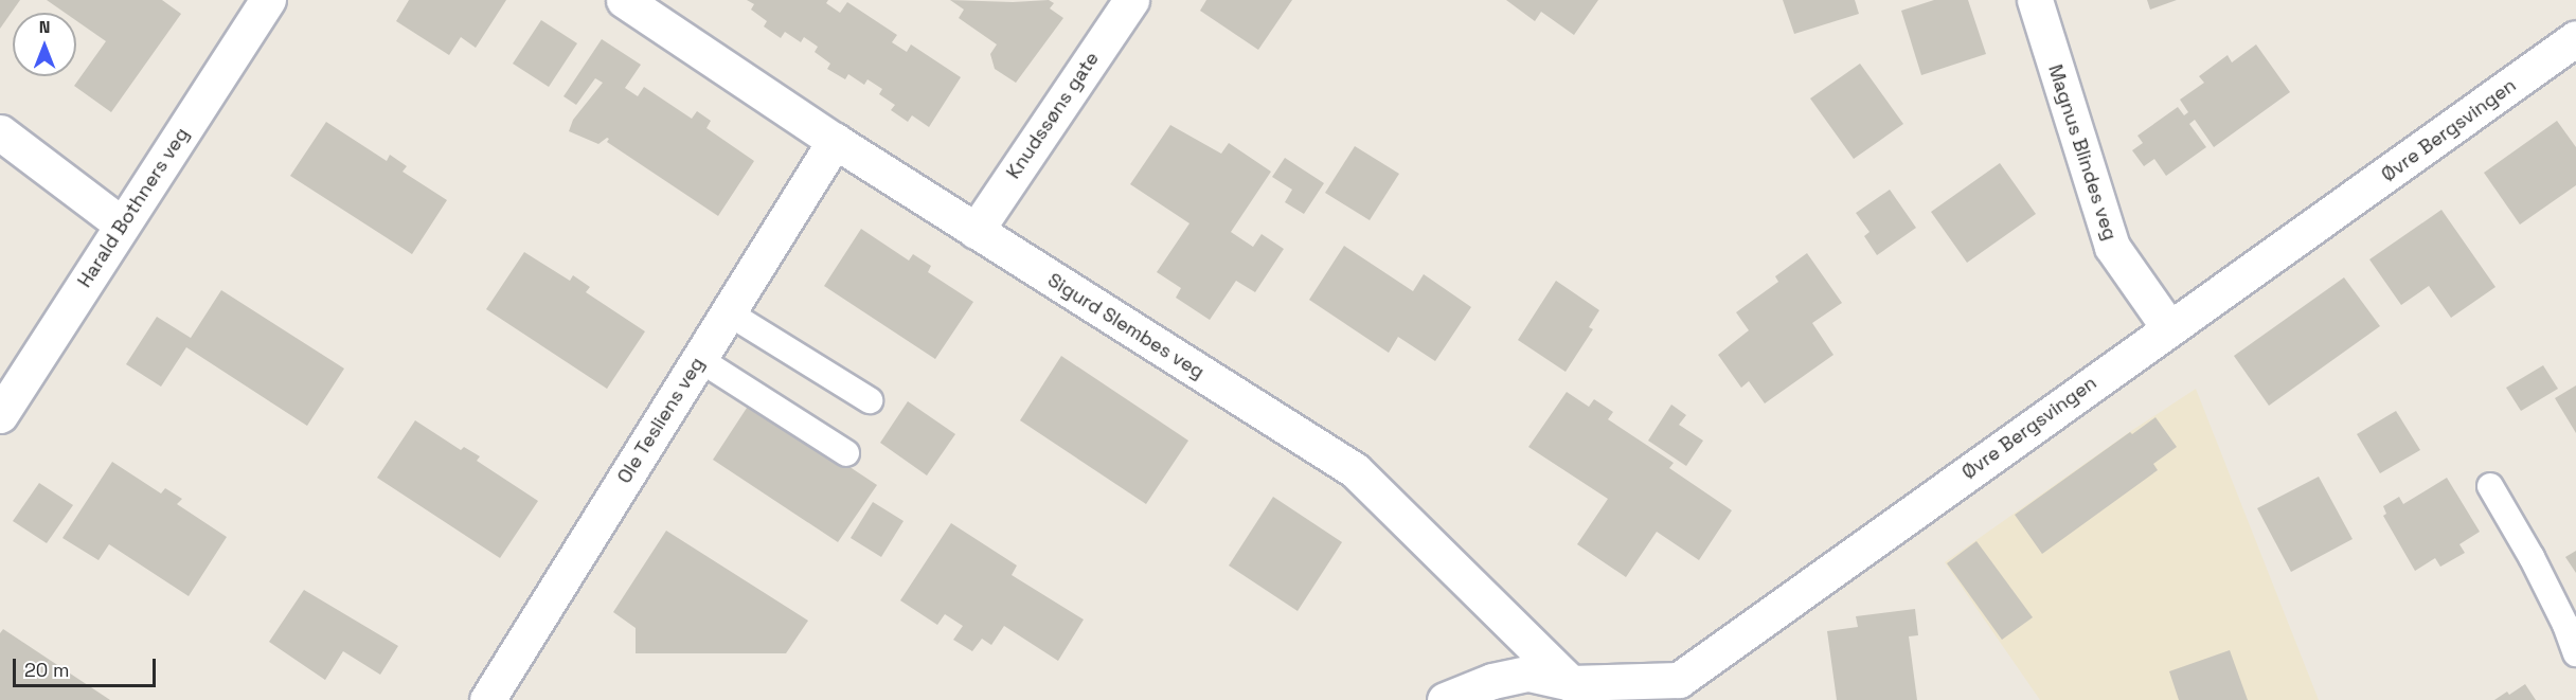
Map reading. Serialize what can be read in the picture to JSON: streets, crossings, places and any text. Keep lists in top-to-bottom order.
{
  "streets": {
    "street": [
      "Knudssøns gate",
      "Øvre Bergsvingen",
      "Magnus Blindes veg",
      "Harald Bothners veg",
      "Sigurd Slembes veg",
      "Ole Tesliens veg"
    ]
  },
  "crossings": [
    ["Knudssøns gate", "Sigurd Slembes veg"],
    ["Øvre Bergsvingen", "Magnus Blindes veg"],
    ["Øvre Bergsvingen", "Sigurd Slembes veg"],
    ["Sigurd Slembes veg", "Ole Tesliens veg"]
  ],
  "scale_bar": "20 m",
  "north": "top"
}
